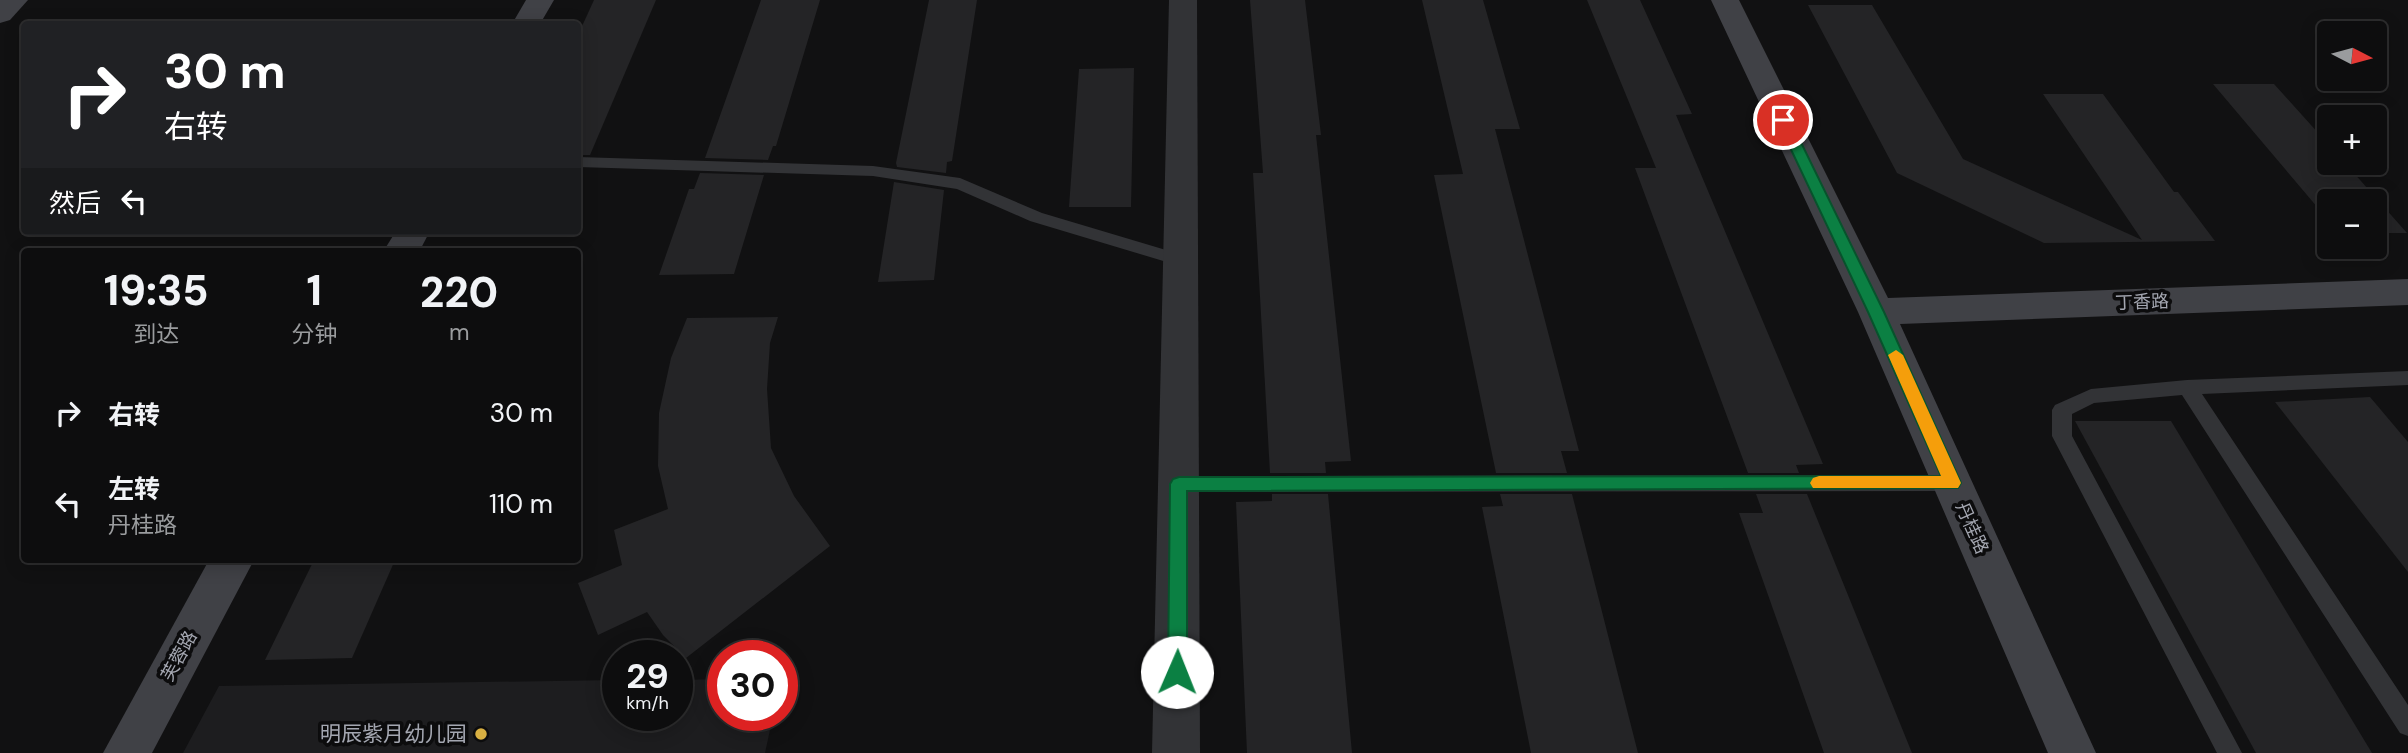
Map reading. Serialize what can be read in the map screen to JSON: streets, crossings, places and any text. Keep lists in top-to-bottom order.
{
  "streets": {
    "street": ["丁香路", "丹桂路", "芙蓉路"]
  },
  "crossings": [
    ["丁香路", "丹桂路"]
  ],
  "places": ["明辰紫月幼儿园"],
  "north": "right",
  "page": {
    "map_buttons": ["+", "−"],
    "turn": ["30 m", "右转"],
    "then": "然后",
    "eta": [
      "19:35",
      "到达",
      "1",
      "分钟",
      "220",
      "m"
    ],
    "list": [
      {
        "name": "右转",
        "value": "30 m"
      },
      {
        "name": "左转",
        "note": "丹桂路",
        "value": "110 m"
      }
    ],
    "speed": "29 km/h",
    "limit": "30"
  }
}
